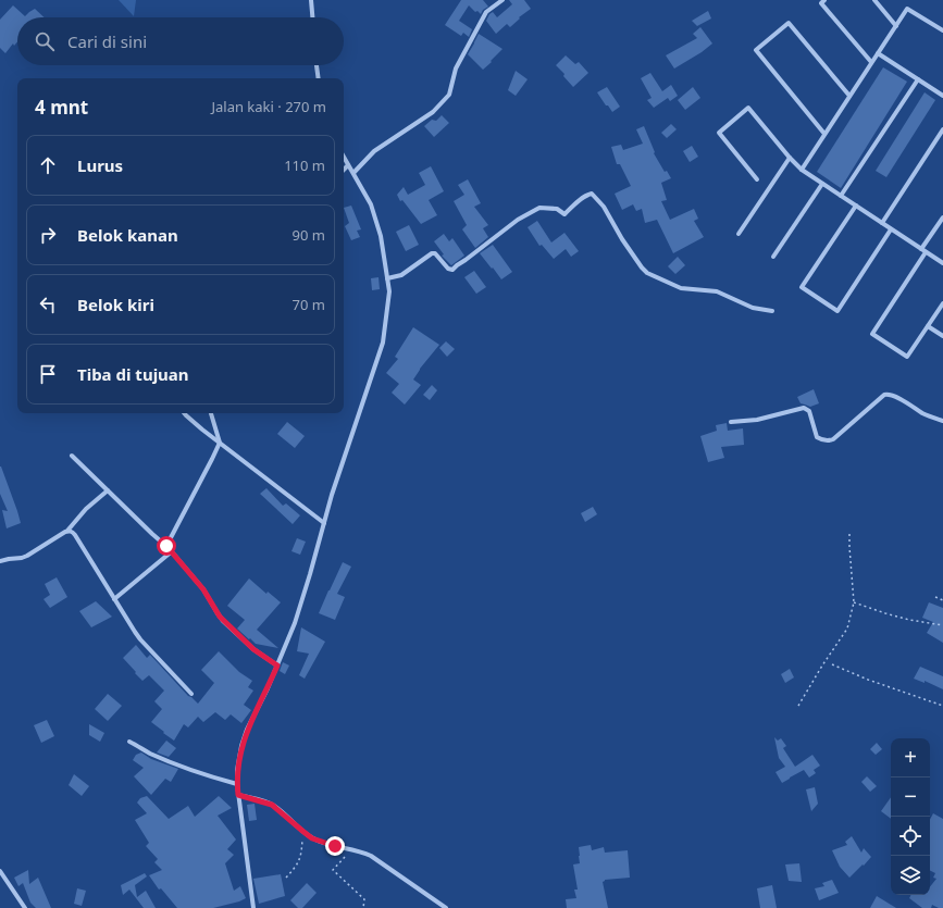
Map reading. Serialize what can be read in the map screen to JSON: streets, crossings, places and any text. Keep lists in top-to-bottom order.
{
  "page": {
    "search": "Cari di sini",
    "heading": ["4 mnt", "Jalan kaki · 270 m"],
    "list": [
      ["Lurus", "110 m"],
      ["Belok kanan", "90 m"],
      ["Belok kiri", "70 m"],
      "Tiba di tujuan"
    ],
    "map_buttons": ["+", "−"]
  }
}
